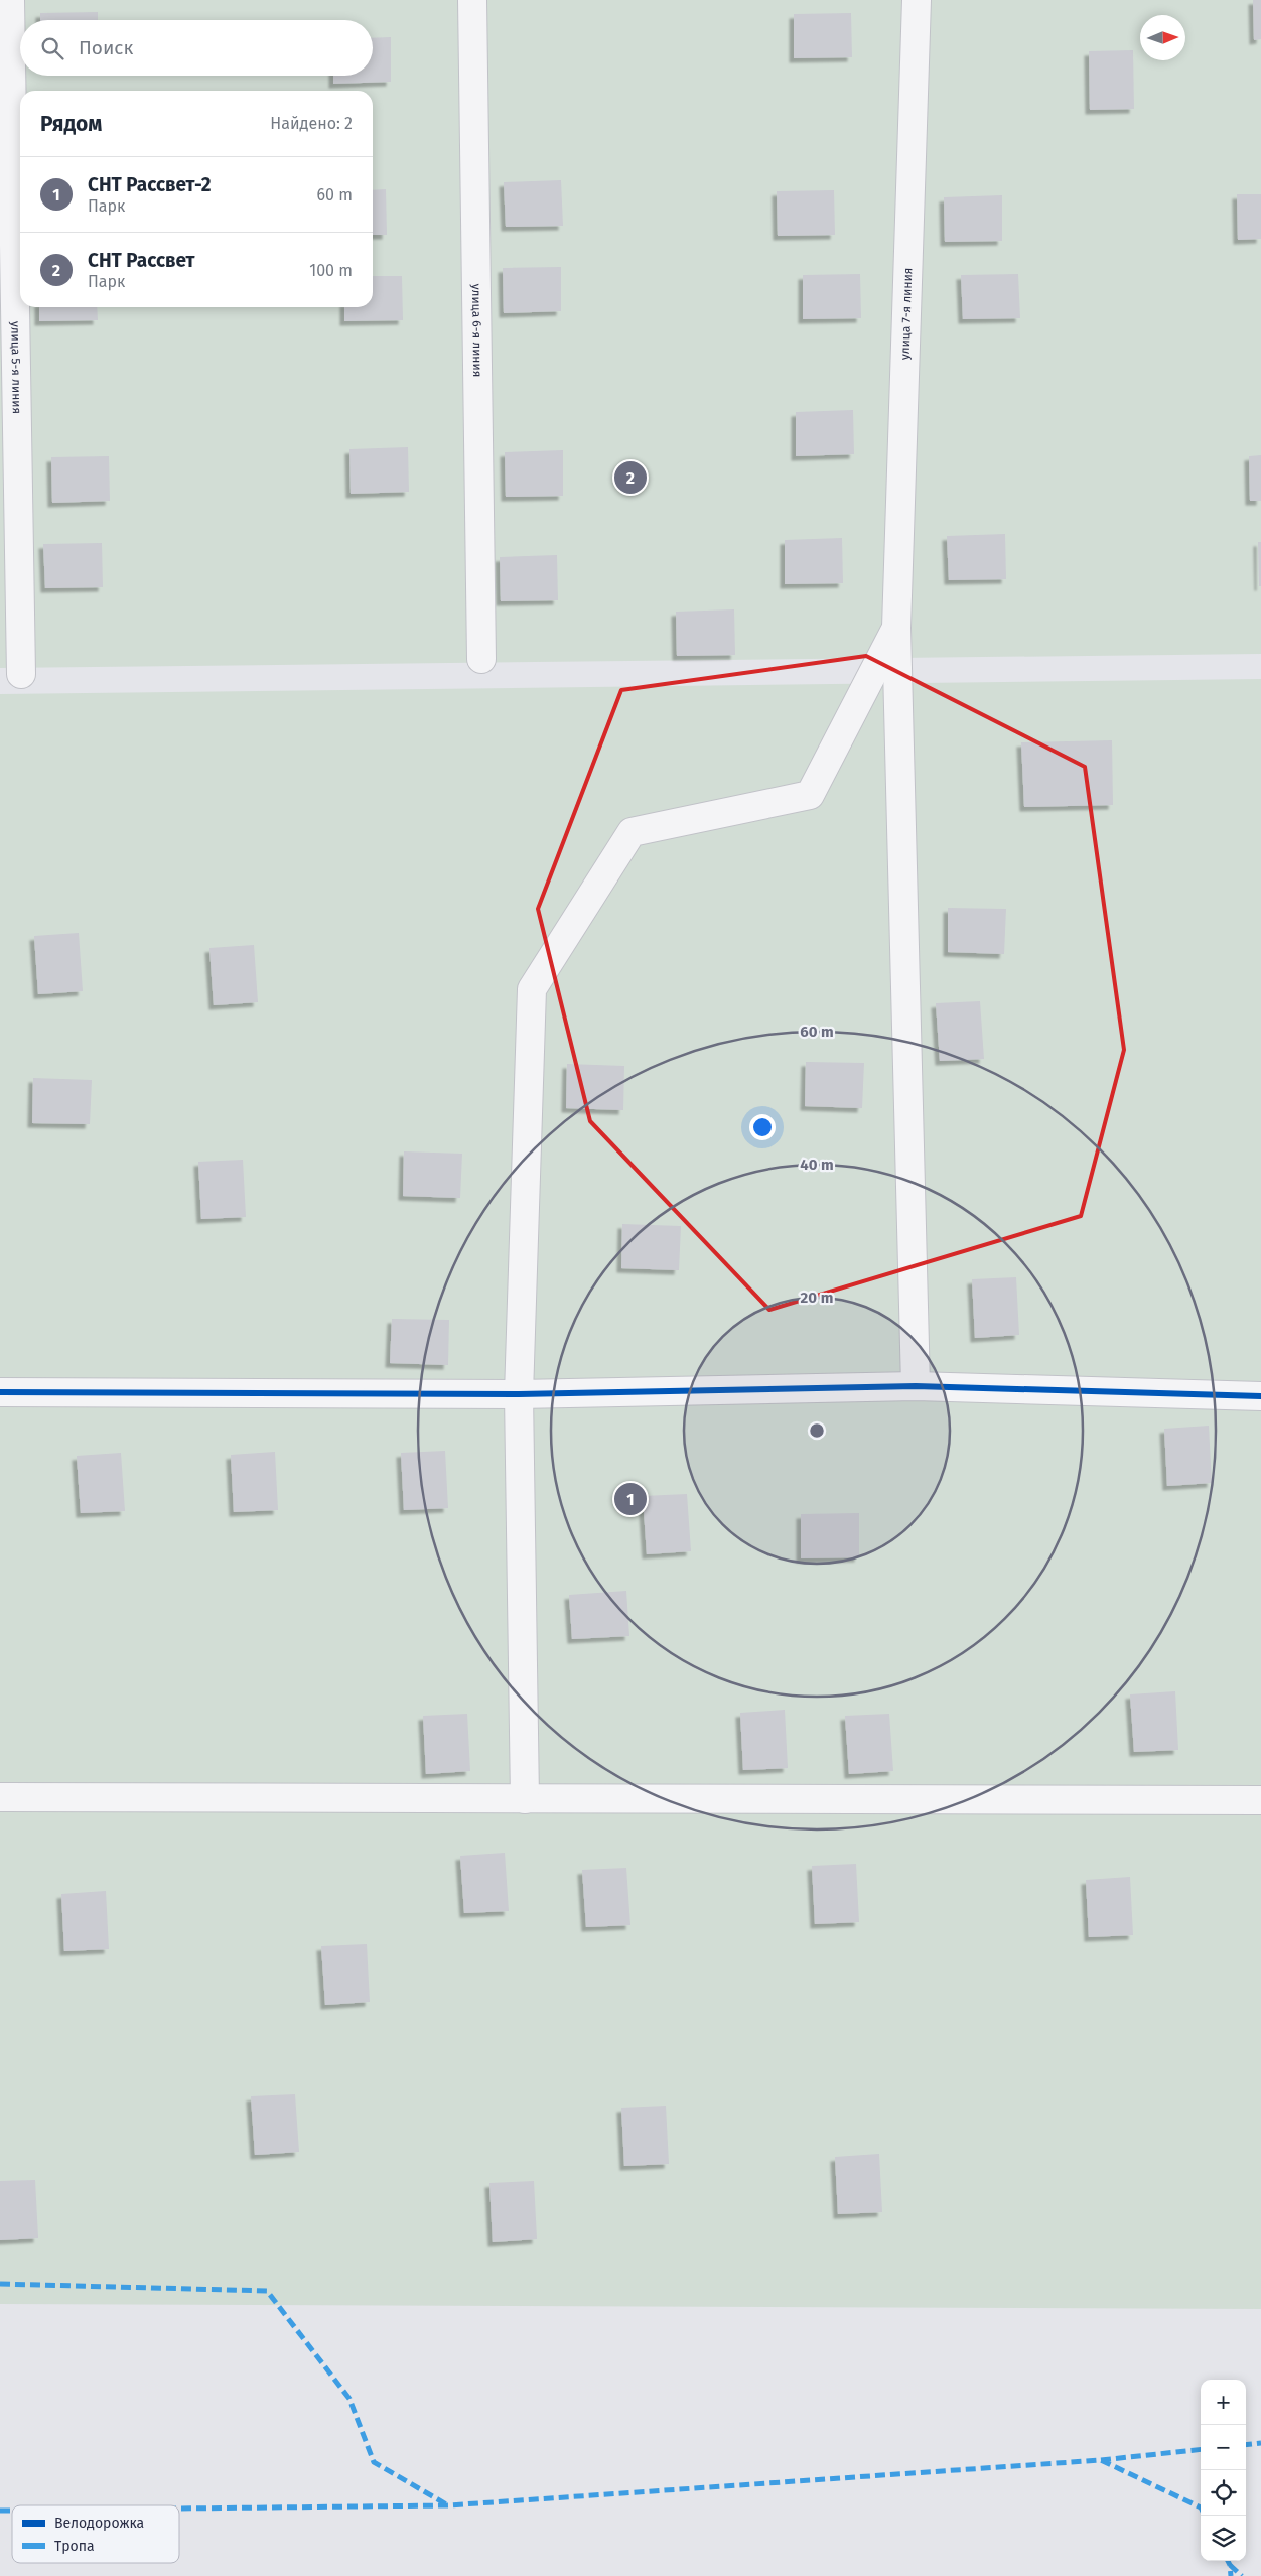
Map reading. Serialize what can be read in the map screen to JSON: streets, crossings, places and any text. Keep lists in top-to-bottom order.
{
  "streets": {
    "street": ["улица 7-я линия", "улица 6-я линия", "улица 5-я линия"]
  },
  "legend": ["Велодорожка", "Тропа"],
  "north": "right",
  "page": {
    "search": "Поиск",
    "heading": ["Рядом", "Найдено: 2"],
    "list": [
      {
        "mark": "1",
        "name": "СНТ Рассвет-2",
        "note": "Парк",
        "value": "60 m"
      },
      {
        "mark": "2",
        "name": "СНТ Рассвет",
        "note": "Парк",
        "value": "100 m"
      }
    ],
    "pins": ["2", "1"],
    "map_buttons": ["+", "−"]
  },
  "rings": ["60 m", "40 m", "20 m"]
}
